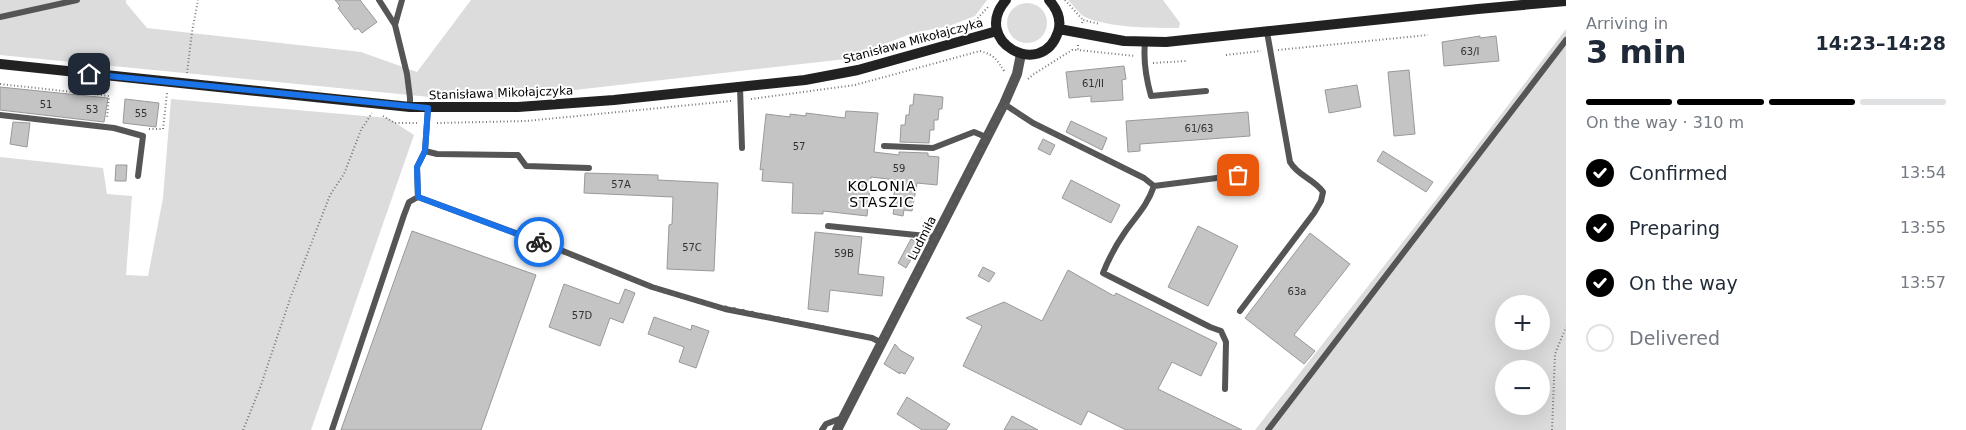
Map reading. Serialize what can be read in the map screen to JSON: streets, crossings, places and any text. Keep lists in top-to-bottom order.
{
  "streets": {
    "street": ["Stanisława Mikołajczyka", "Ludmiła"]
  },
  "districts": ["KOLONIA STASZIC"],
  "house_numbers": [
    "63/I",
    "61/II",
    "51",
    "53",
    "55",
    "61/63",
    "57",
    "59",
    "57A",
    "57C",
    "59B",
    "63a",
    "57D"
  ],
  "page": {
    "heading": ["3 min", "Arriving in", "14:23–14:28"],
    "bar": "On the way · 310 m",
    "list": [
      ["Confirmed", "13:54"],
      ["Preparing", "13:55"],
      ["On the way", "13:57"],
      "Delivered"
    ],
    "map_buttons": ["+", "−"]
  }
}
